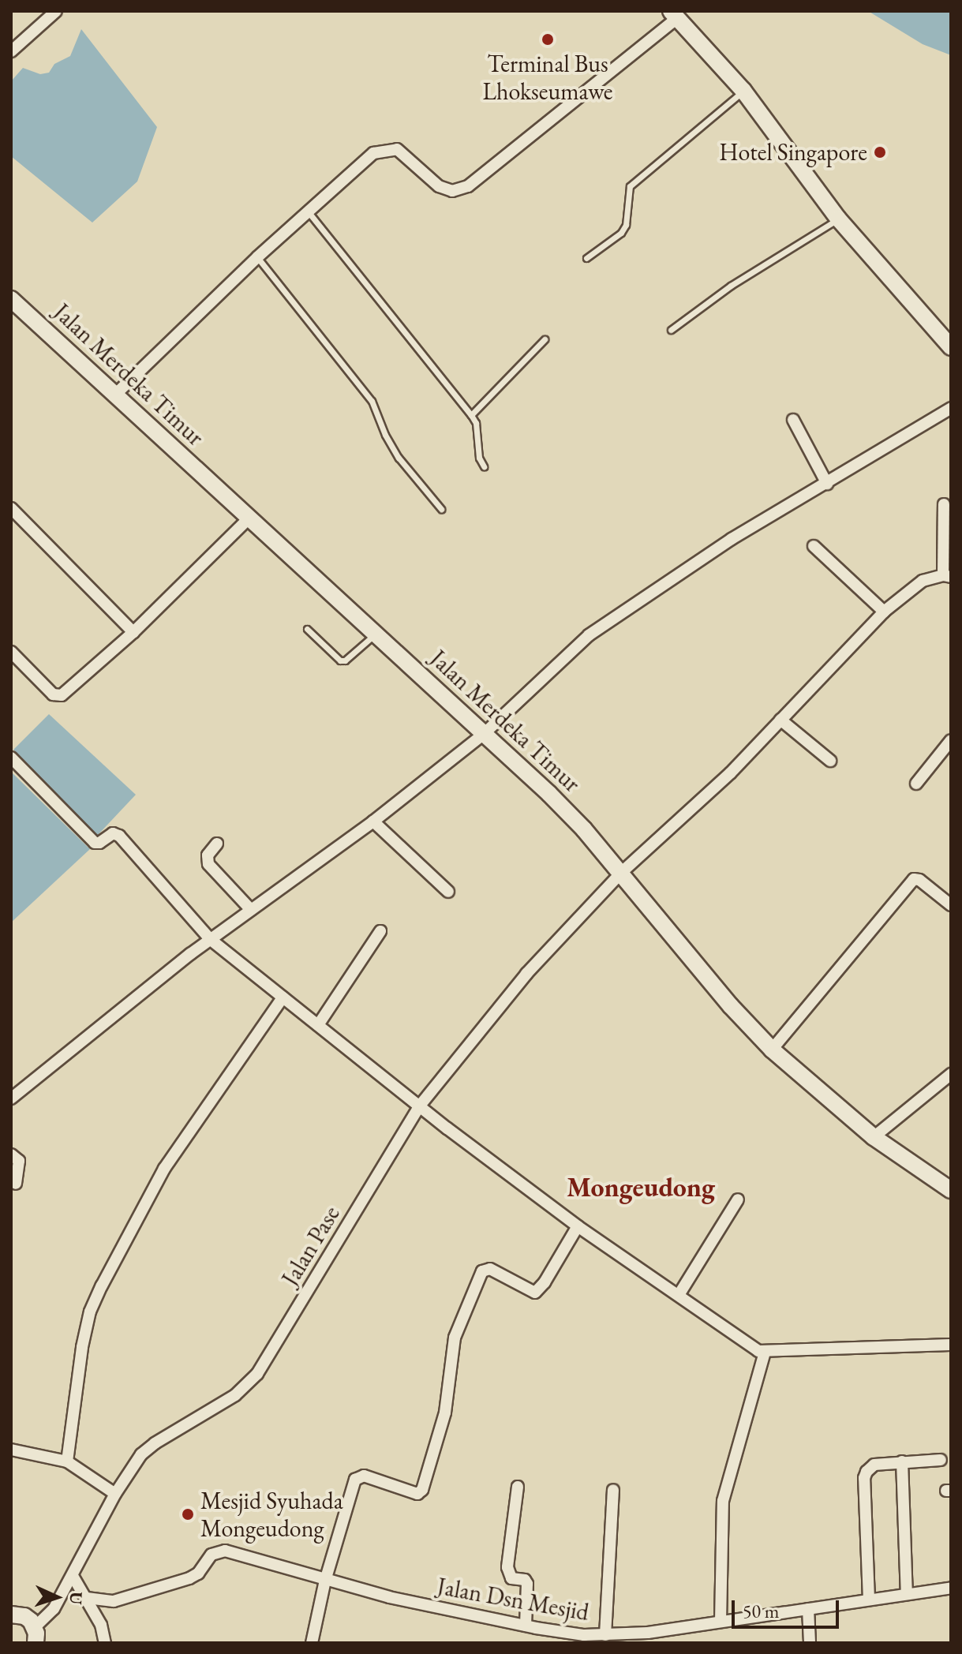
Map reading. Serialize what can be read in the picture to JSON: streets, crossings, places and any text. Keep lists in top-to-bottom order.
{
  "streets": {
    "main road": ["Jalan Merdeka Timur"],
    "street": ["Jalan Pase", "Jalan Dsn Mesjid"]
  },
  "crossings": [
    ["Jalan Merdeka Timur", "Jalan Pase"]
  ],
  "districts": ["Mongeudong"],
  "places": ["Terminal Bus Lhokseumawe", "Hotel Singapore", "Mesjid Syuhada Mongeudong"],
  "scale_bar": "50 m",
  "north": "right"
}
